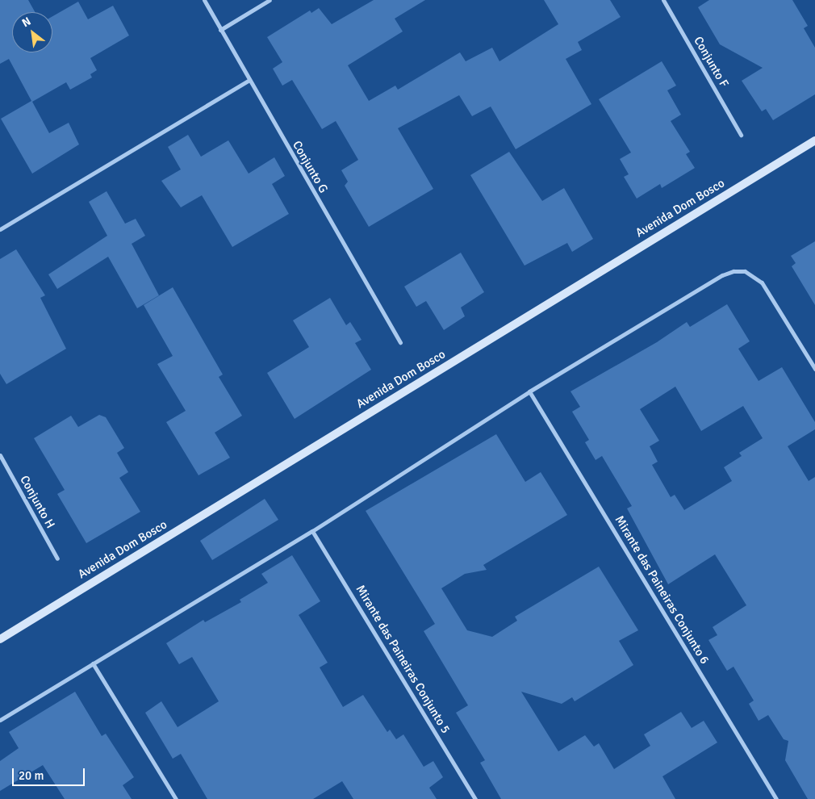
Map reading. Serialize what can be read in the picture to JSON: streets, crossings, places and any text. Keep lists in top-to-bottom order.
{
  "streets": {
    "street": [
      "Conjunto F",
      "Conjunto G",
      "Avenida Dom Bosco",
      "Conjunto H",
      "Mirante das Paineiras Conjunto 6",
      "Mirante das Paineiras Conjunto 5"
    ]
  },
  "scale_bar": "20 m",
  "north": "top left"
}
